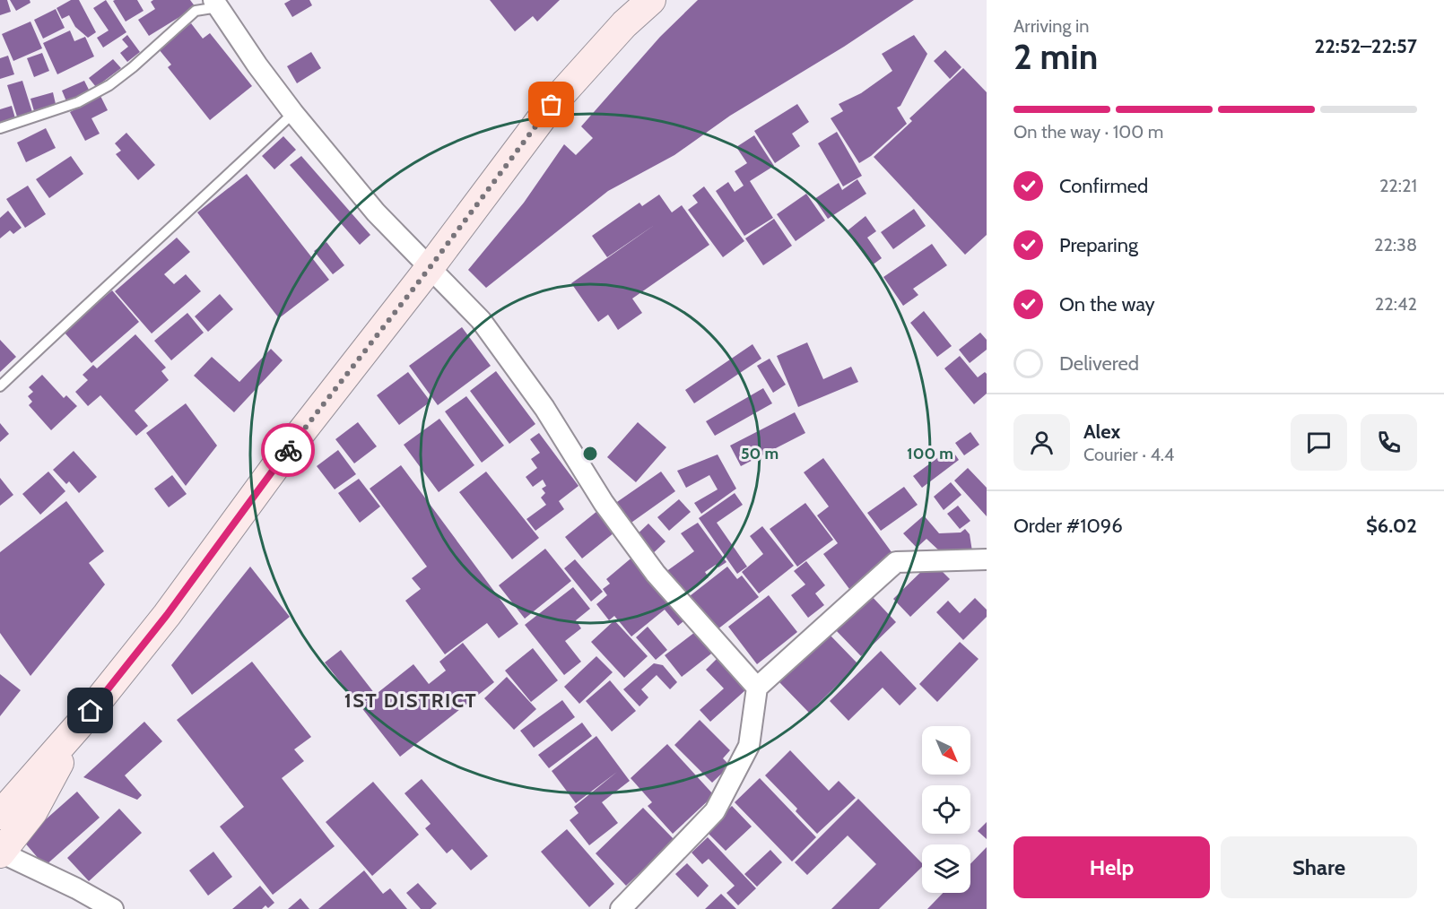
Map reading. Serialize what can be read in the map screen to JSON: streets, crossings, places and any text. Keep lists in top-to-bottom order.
{
  "districts": ["1ST DISTRICT"],
  "north": "bottom right",
  "page": {
    "heading": ["2 min", "Arriving in", "22:52–22:57"],
    "panel": [
      "Alex",
      "Courier · 4.4",
      "Order #1096",
      "$6.02"
    ],
    "bar": "On the way · 100 m",
    "list": [
      ["Confirmed", "22:21"],
      ["Preparing", "22:38"],
      ["On the way", "22:42"],
      "Delivered"
    ],
    "buttons": ["Help", "Share"]
  },
  "rings": ["50 m", "100 m"]
}
